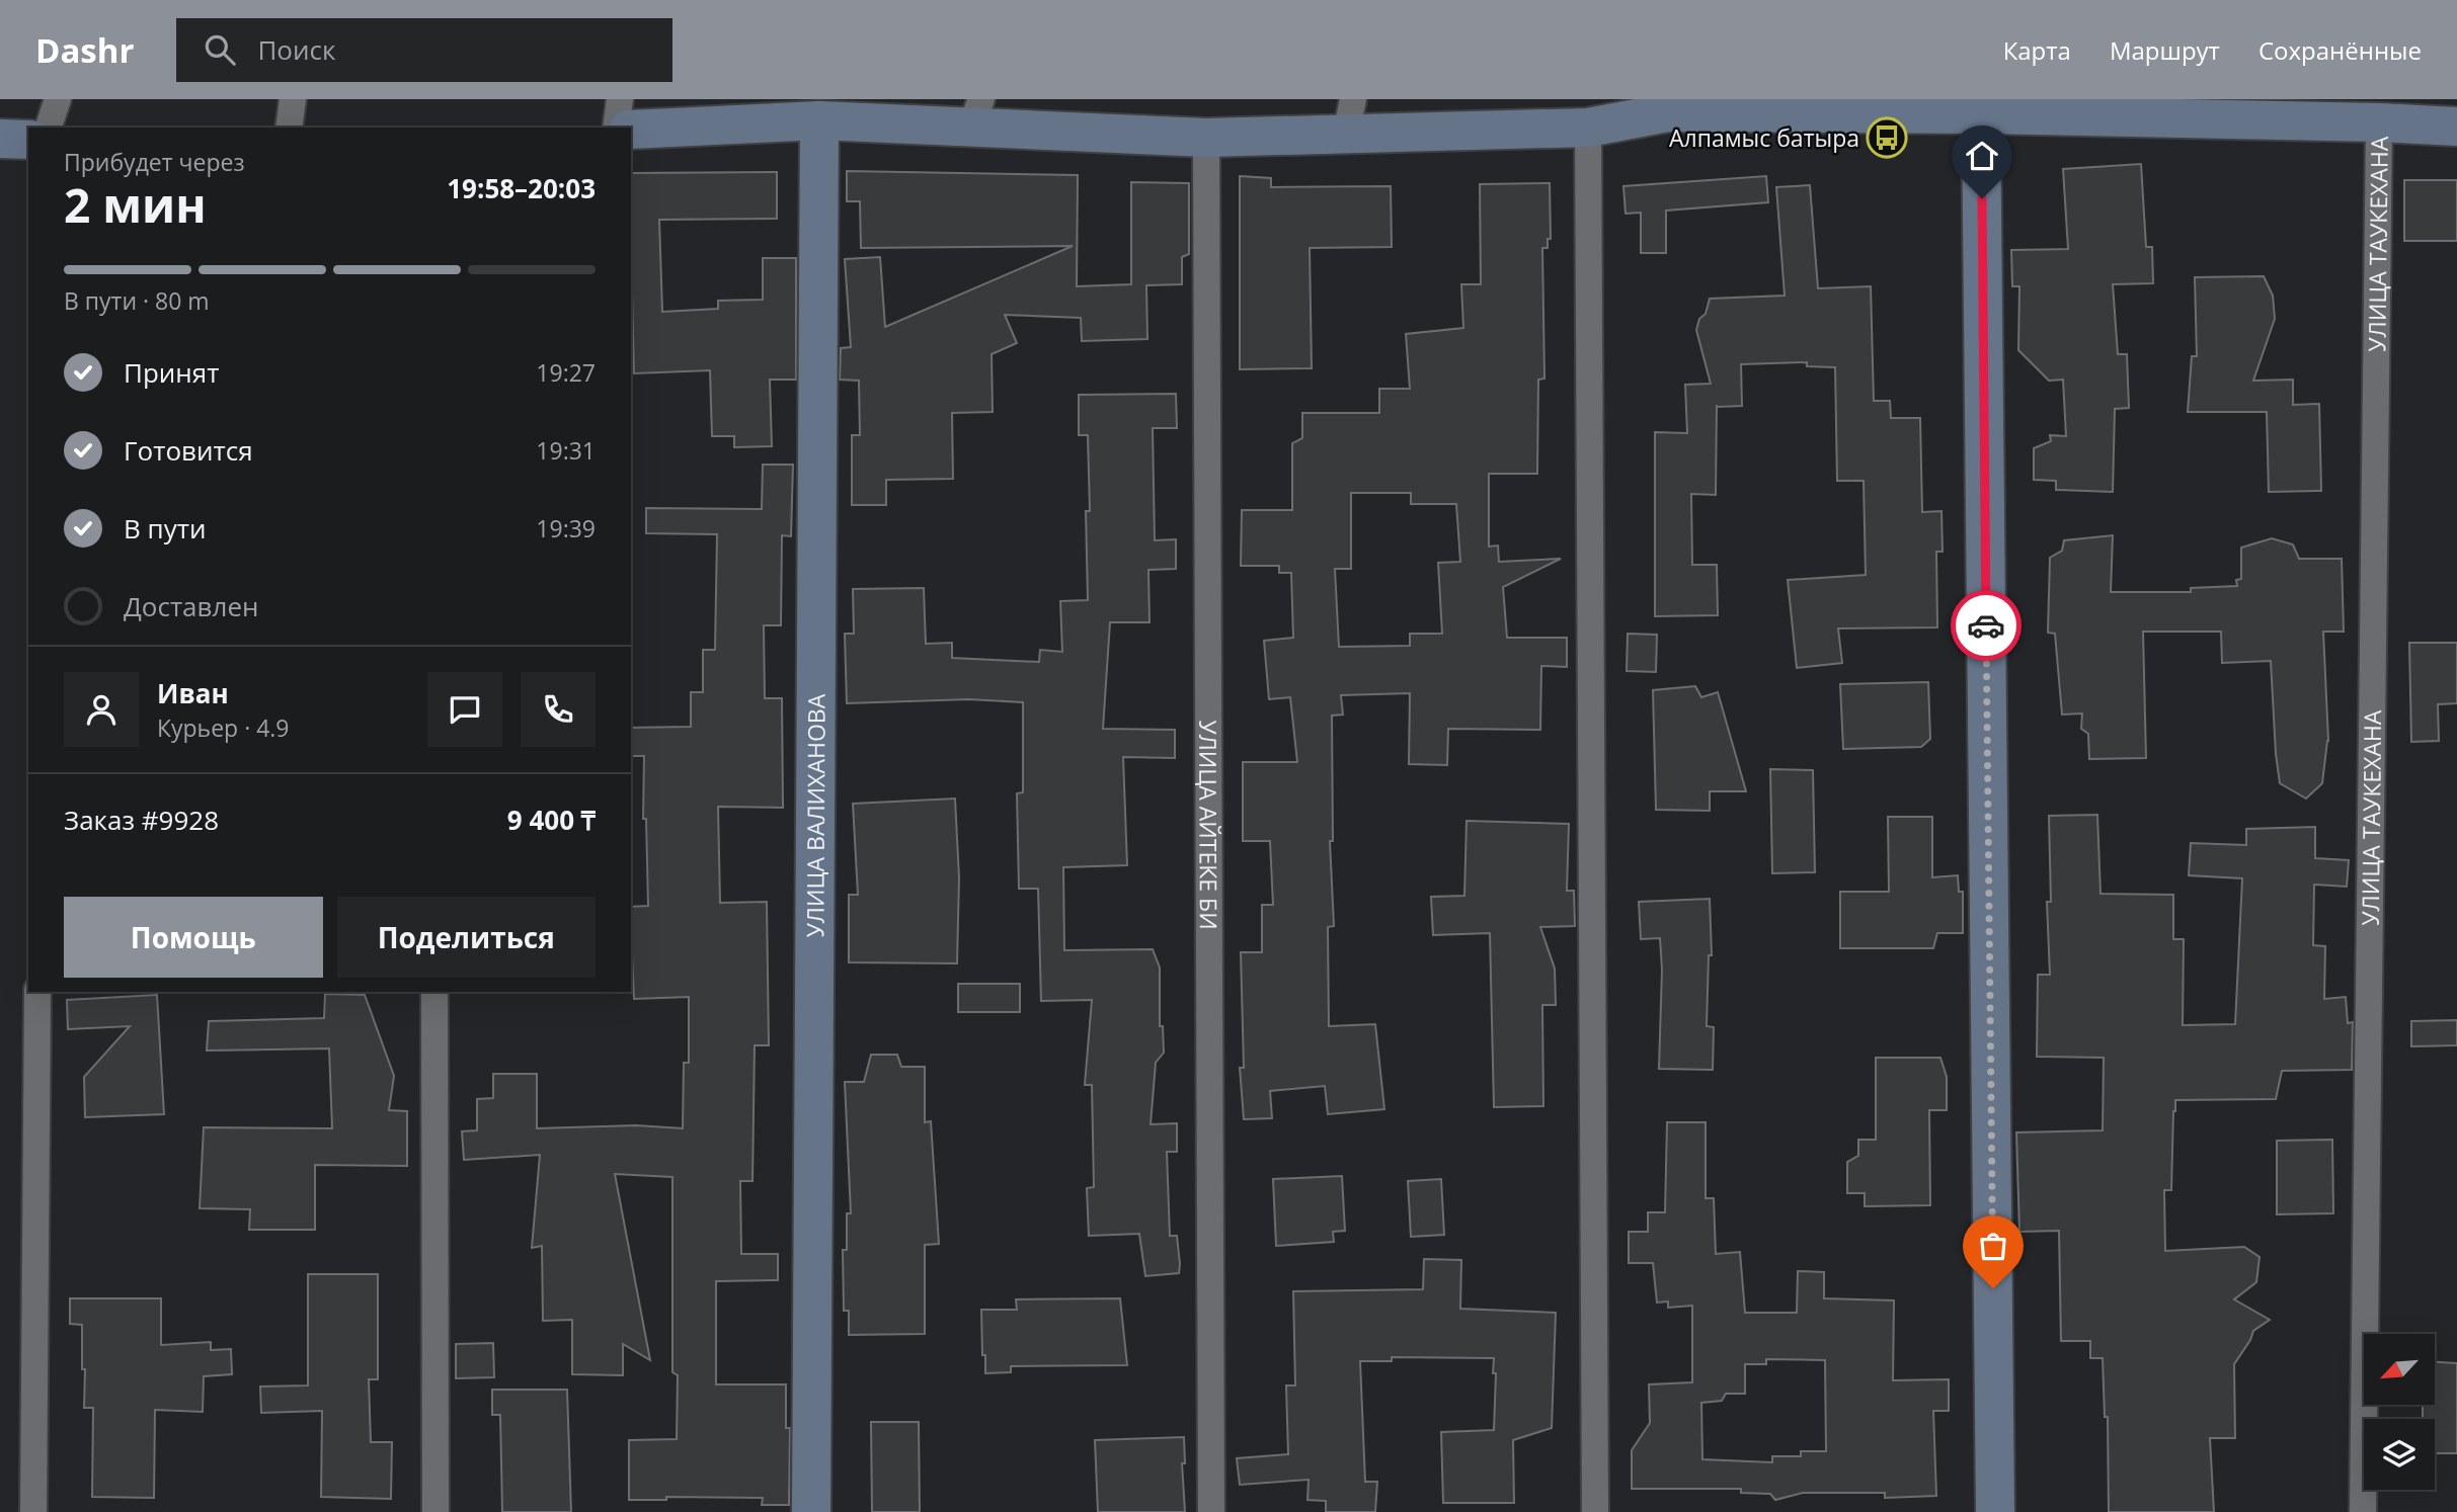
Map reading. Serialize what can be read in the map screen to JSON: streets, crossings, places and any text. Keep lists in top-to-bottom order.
{
  "streets": {
    "street": ["УЛИЦА ТАУКЕХАНА", "УЛИЦА ВАЛИХАНОВА", "УЛИЦА АЙТЕКЕ БИ"]
  },
  "places": {
    "bus stop": ["Алпамыс батыра"]
  },
  "north": "bottom left",
  "page": {
    "header": "Dashr",
    "search": "Поиск",
    "nav": ["Карта", "Маршрут", "Сохранённые"],
    "heading": ["2 мин", "Прибудет через", "19:58–20:03"],
    "panel": [
      "Иван",
      "Курьер · 4.9",
      "Заказ #9928",
      "9 400 ₸"
    ],
    "bar": "В пути · 80 m",
    "list": [
      ["Принят", "19:27"],
      ["Готовится", "19:31"],
      ["В пути", "19:39"],
      "Доставлен"
    ],
    "buttons": ["Помощь", "Поделиться"]
  }
}
